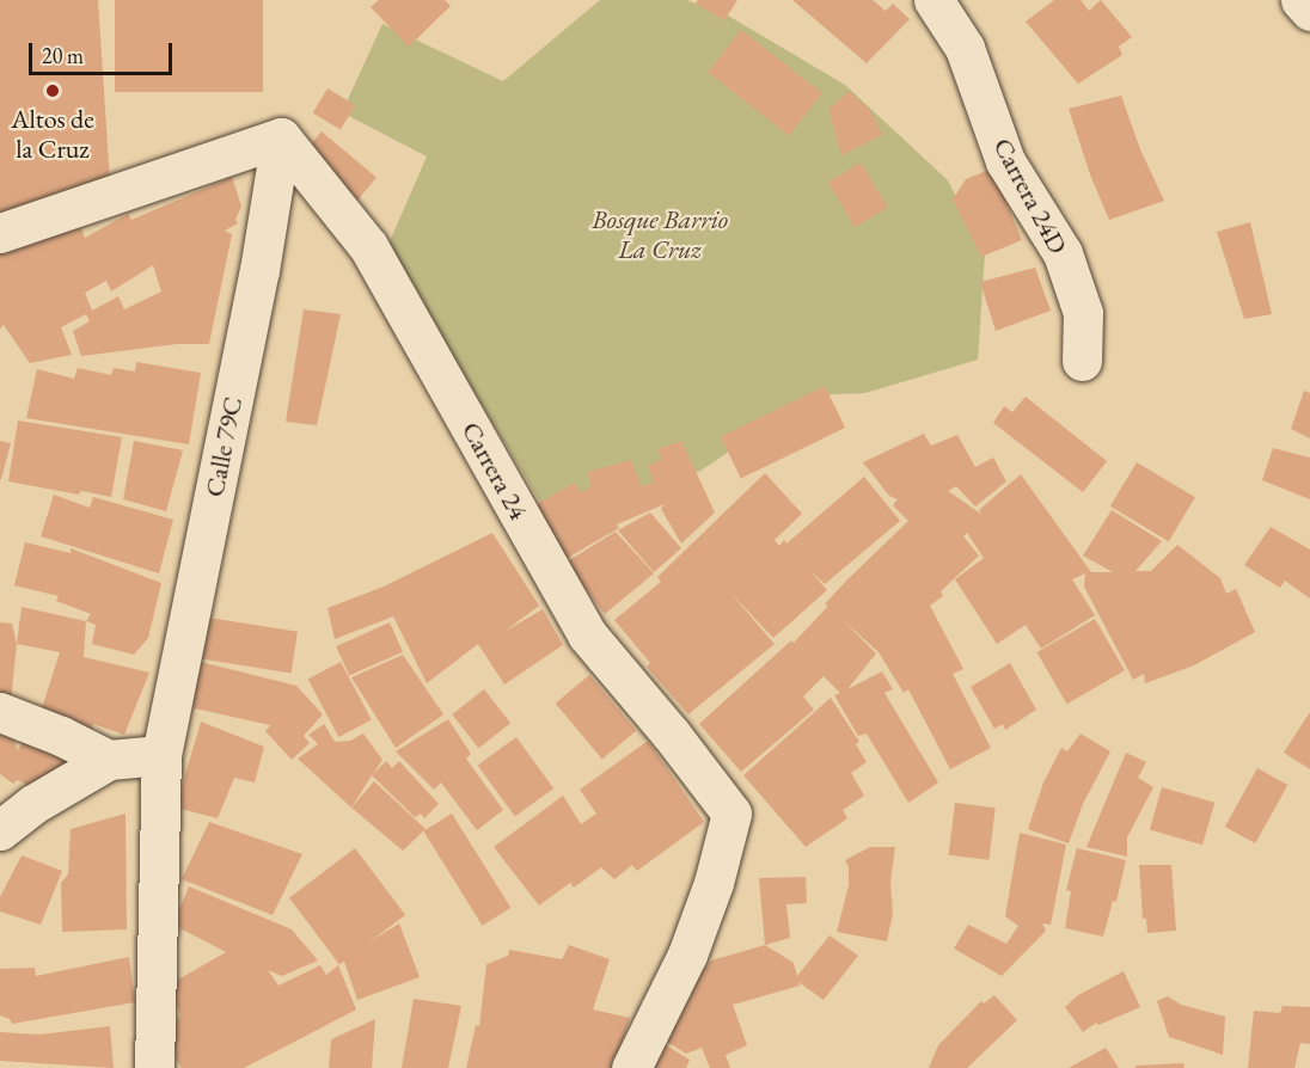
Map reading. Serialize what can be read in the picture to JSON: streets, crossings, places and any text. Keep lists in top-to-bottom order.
{
  "streets": {
    "street": ["Carrera 24D", "Calle 79C", "Carrera 24"]
  },
  "crossings": [
    ["Calle 79C", "Carrera 24"]
  ],
  "parks": ["Bosque Barrio La Cruz"],
  "places": ["Altos de la Cruz"],
  "scale_bar": "20 m"
}
